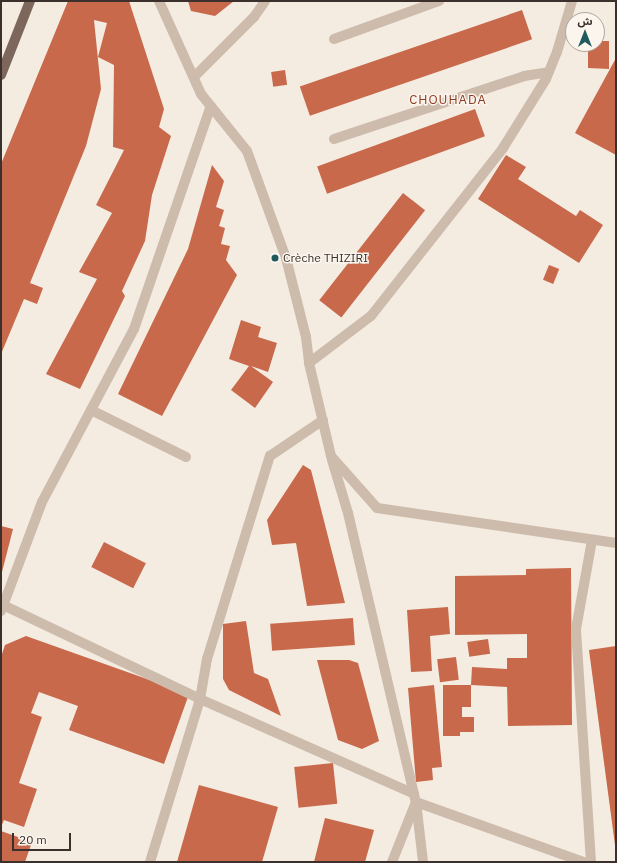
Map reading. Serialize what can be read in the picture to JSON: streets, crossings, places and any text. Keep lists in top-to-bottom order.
{
  "districts": ["CHOUHADA"],
  "places": ["Crèche THIZIRI"],
  "scale_bar": "20 m",
  "north": "top"
}
